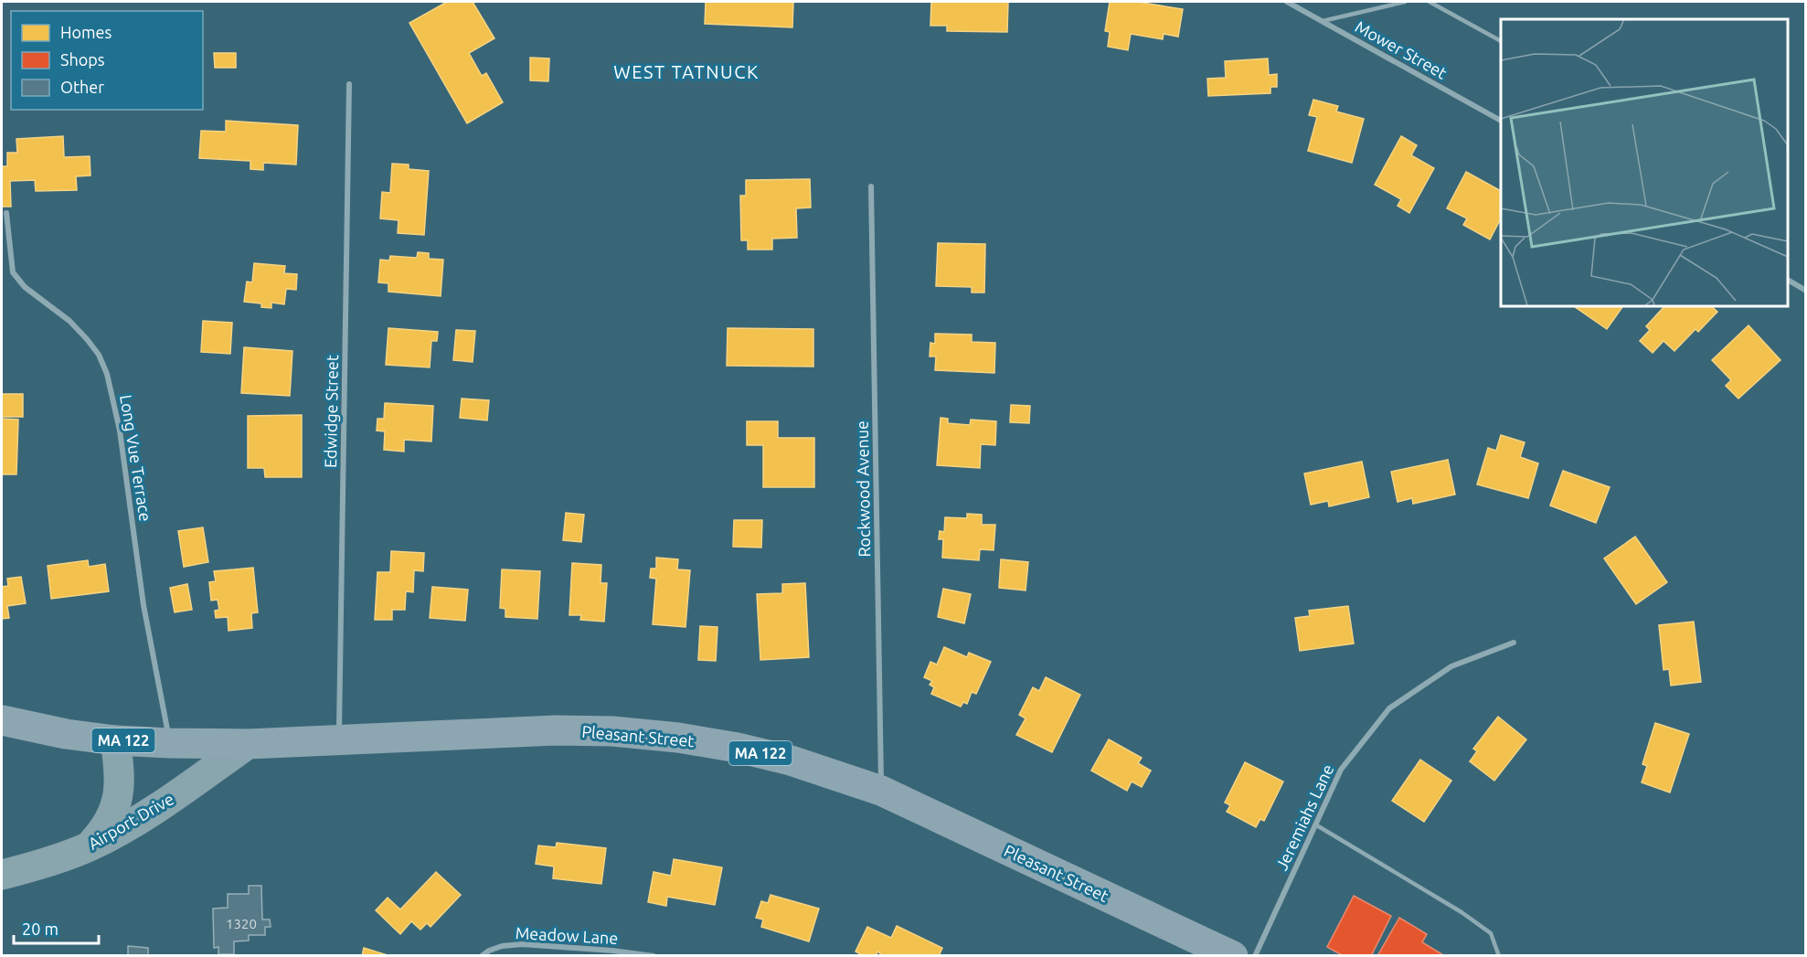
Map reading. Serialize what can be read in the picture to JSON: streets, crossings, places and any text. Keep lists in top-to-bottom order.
{
  "streets": {
    "main road": ["Pleasant Street", "MA 122", "Airport Drive"],
    "street": [
      "Mower Street",
      "Edwidge Street",
      "Long Vue Terrace",
      "Rockwood Avenue",
      "Jeremiahs Lane",
      "Meadow Lane"
    ]
  },
  "crossings": [
    ["Edwidge Street", "Pleasant Street"],
    ["Long Vue Terrace", "Pleasant Street"],
    ["Rockwood Avenue", "Pleasant Street"],
    ["Pleasant Street", "Airport Drive"]
  ],
  "districts": ["WEST TATNUCK"],
  "house_numbers": ["1320"],
  "legend": ["Homes", "Shops", "Other"],
  "scale_bar": "20 m"
}
